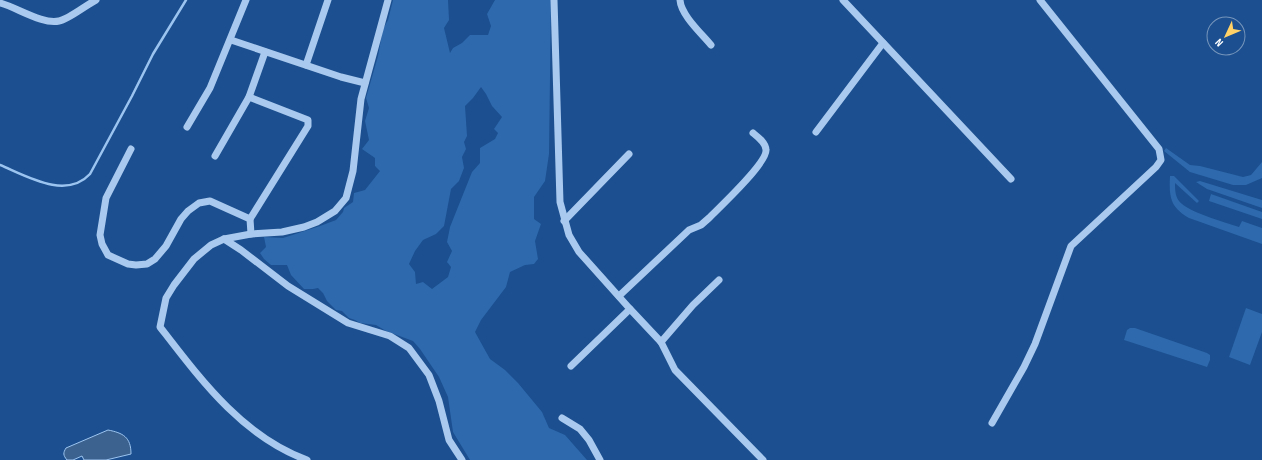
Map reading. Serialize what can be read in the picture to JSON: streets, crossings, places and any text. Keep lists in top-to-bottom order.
{
  "north": "bottom left"
}
